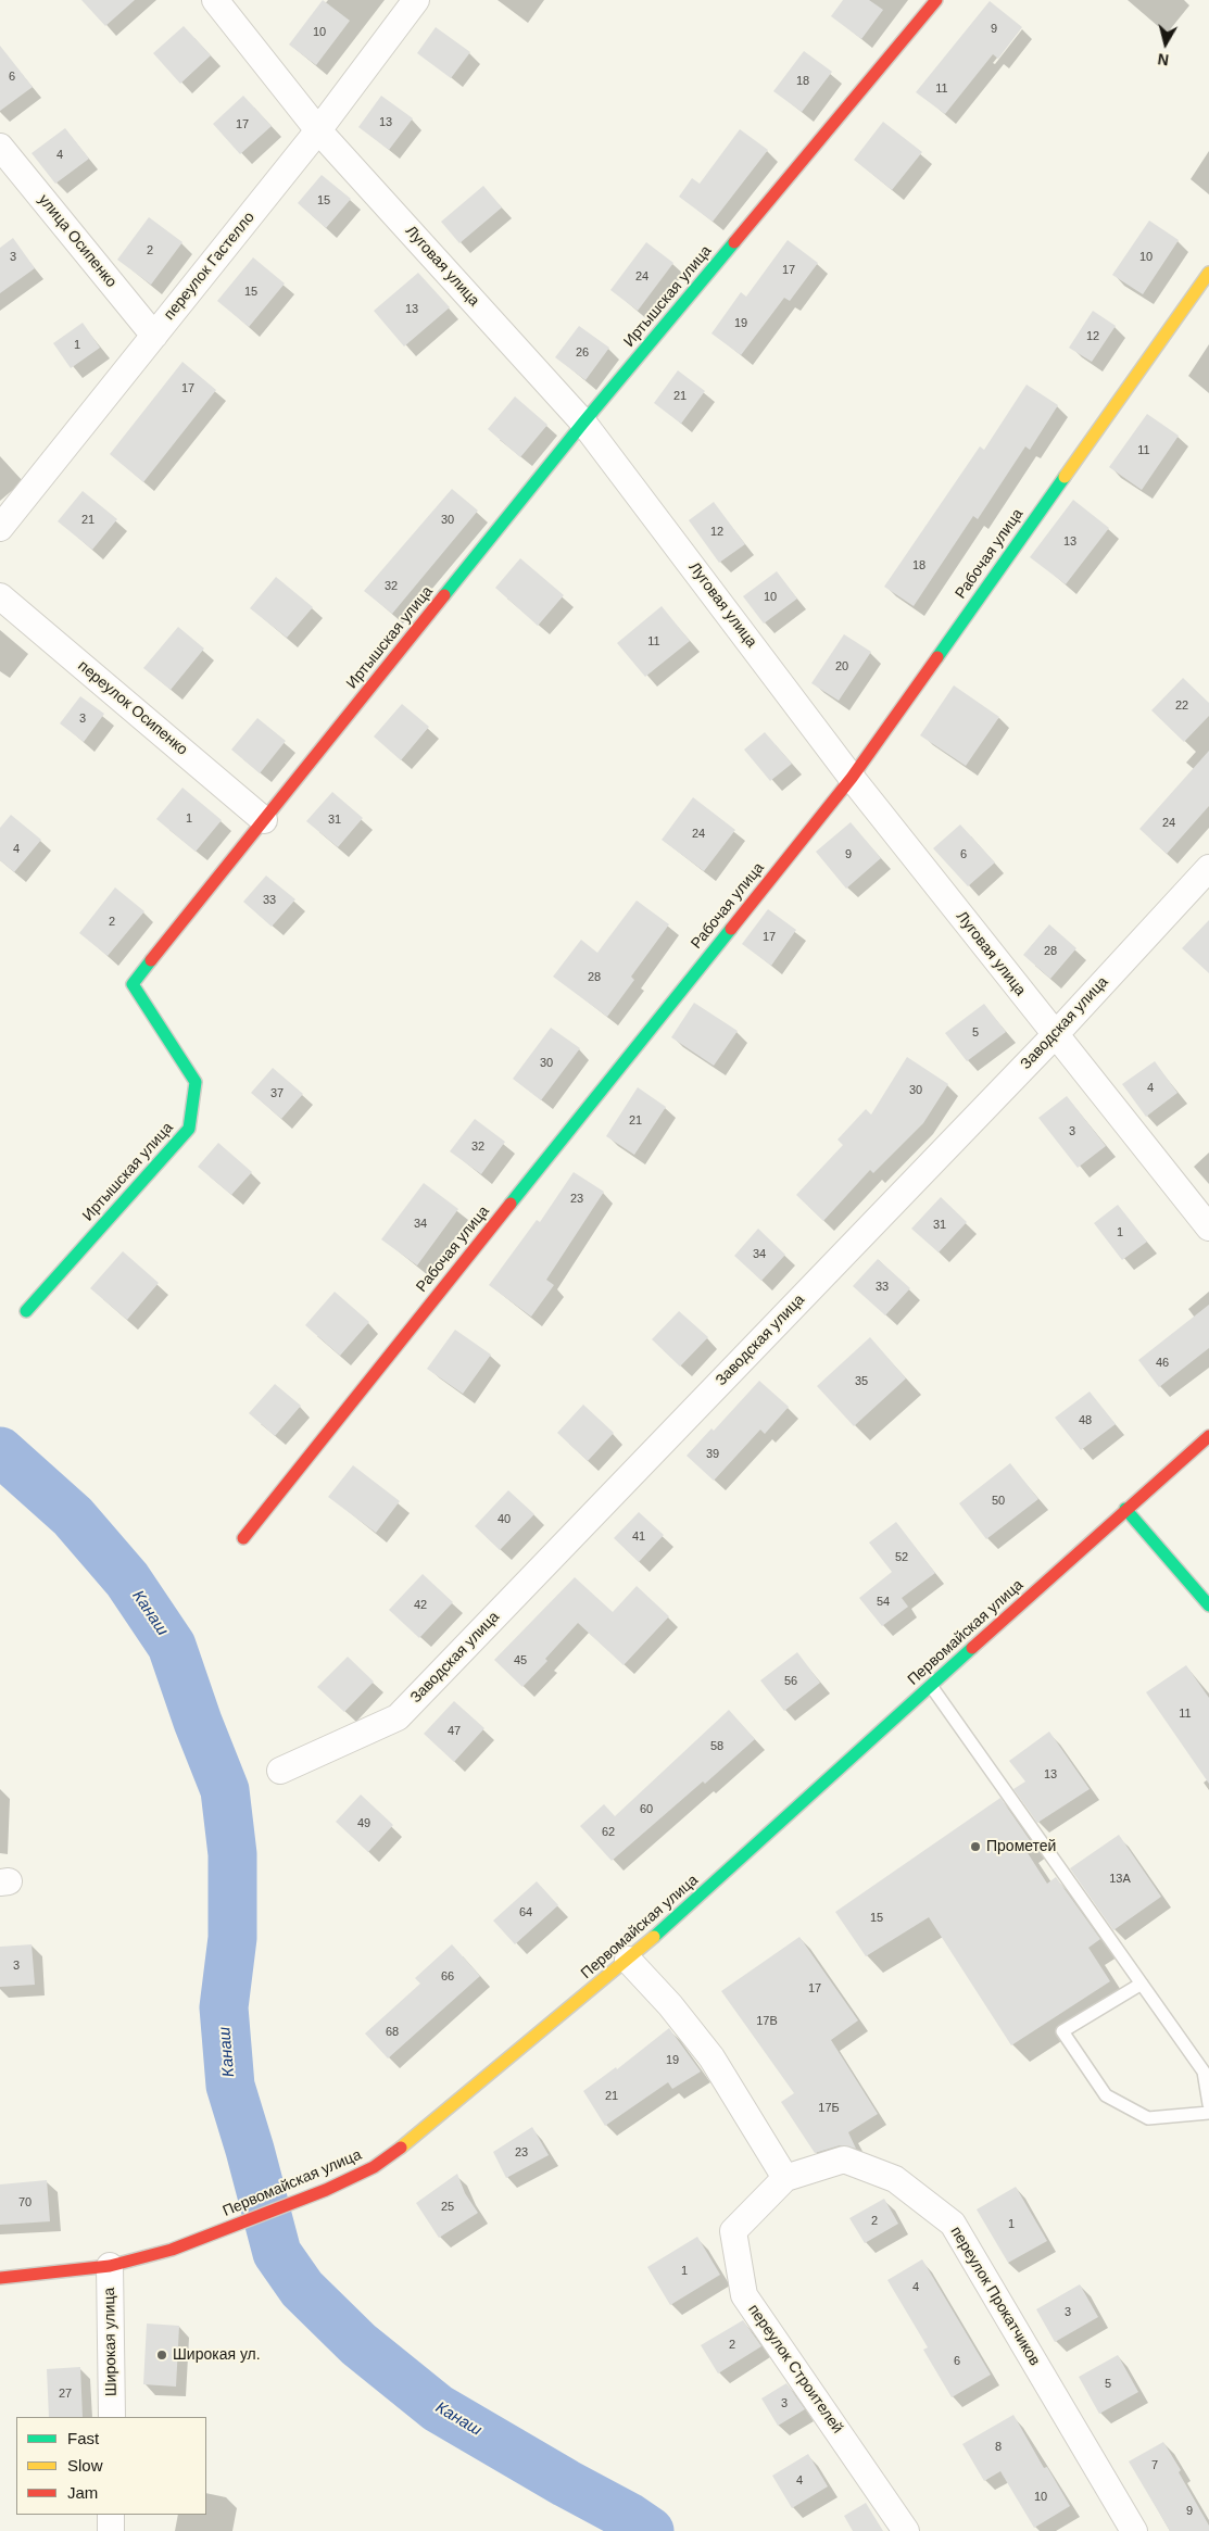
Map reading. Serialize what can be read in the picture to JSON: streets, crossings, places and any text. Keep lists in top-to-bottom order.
{
  "streets": {
    "street": [
      "улица Осипенко",
      "переулок Гастелло",
      "Луговая улица",
      "Иртышская улица",
      "Рабочая улица",
      "переулок Осипенко",
      "Заводская улица",
      "Первомайская улица",
      "переулок Прокатчиков",
      "Широкая улица",
      "переулок Строителей"
    ]
  },
  "crossings": [
    ["улица Осипенко", "переулок Гастелло"],
    ["переулок Гастелло", "Луговая улица"],
    ["Луговая улица", "Иртышская улица"],
    ["Луговая улица", "Рабочая улица"],
    ["Луговая улица", "Заводская улица"],
    ["Иртышская улица", "переулок Осипенко"],
    ["Первомайская улица", "Широкая улица"],
    ["переулок Прокатчиков", "переулок Строителей"]
  ],
  "water": ["Канаш"],
  "places": ["Прометей", "Широкая ул."],
  "house_numbers": [
    "9",
    "10",
    "6",
    "18",
    "11",
    "13",
    "17",
    "4",
    "15",
    "2",
    "3",
    "10",
    "17",
    "24",
    "15",
    "13",
    "19",
    "12",
    "1",
    "26",
    "17",
    "21",
    "11",
    "21",
    "30",
    "12",
    "13",
    "18",
    "32",
    "10",
    "11",
    "20",
    "22",
    "3",
    "1",
    "31",
    "24",
    "24",
    "4",
    "9",
    "6",
    "33",
    "2",
    "17",
    "28",
    "28",
    "5",
    "30",
    "4",
    "30",
    "37",
    "21",
    "3",
    "32",
    "23",
    "34",
    "31",
    "1",
    "34",
    "33",
    "46",
    "35",
    "48",
    "39",
    "50",
    "40",
    "41",
    "52",
    "54",
    "42",
    "45",
    "56",
    "11",
    "47",
    "58",
    "13",
    "60",
    "49",
    "62",
    "13А",
    "64",
    "15",
    "3",
    "66",
    "17",
    "17В",
    "68",
    "19",
    "21",
    "17Б",
    "23",
    "70",
    "25",
    "2",
    "1",
    "1",
    "4",
    "3",
    "2",
    "6",
    "5",
    "27",
    "3",
    "8",
    "7",
    "4",
    "10",
    "9"
  ],
  "legend": ["Fast", "Slow", "Jam"],
  "north": "bottom"
}
